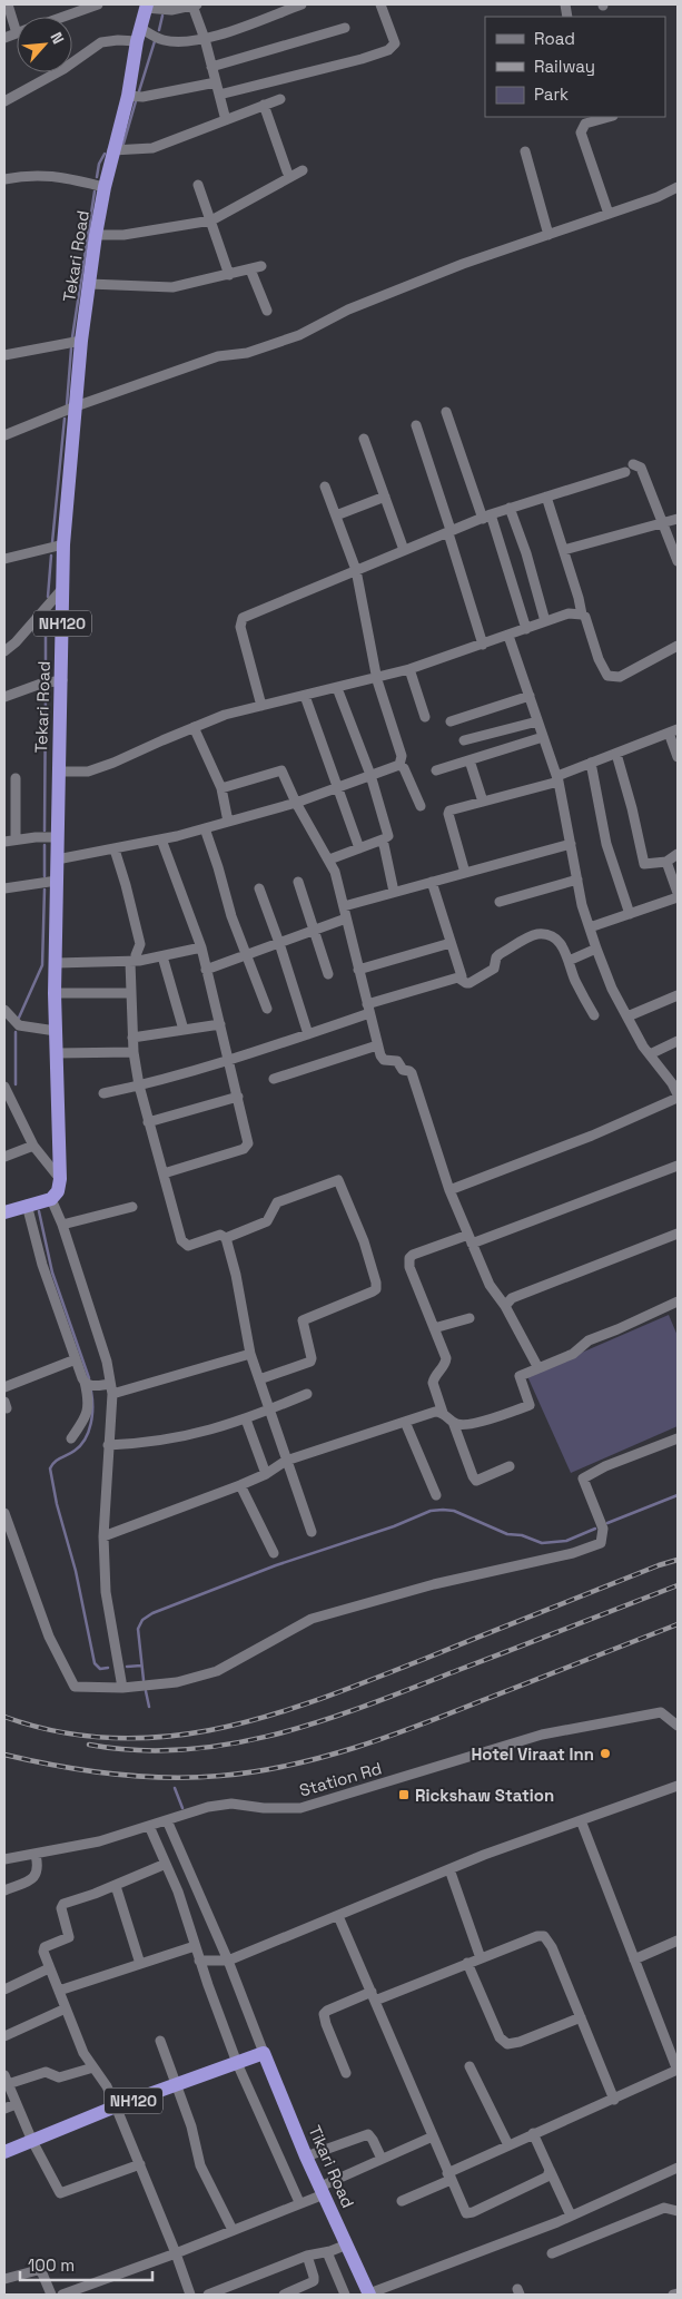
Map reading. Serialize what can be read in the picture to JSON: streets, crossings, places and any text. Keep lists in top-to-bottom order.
{
  "streets": {
    "highway": ["Tekari Road", "NH120", "Tikari Road"],
    "street": ["Station Rd"]
  },
  "crossings": [
    ["NH120", "Tikari Road"]
  ],
  "places": {
    "other": ["Hotel Viraat Inn"],
    "transit": ["Rickshaw Station"]
  },
  "legend": ["Road", "Railway", "Park"],
  "scale_bar": "100 m",
  "north": "top right"
}
